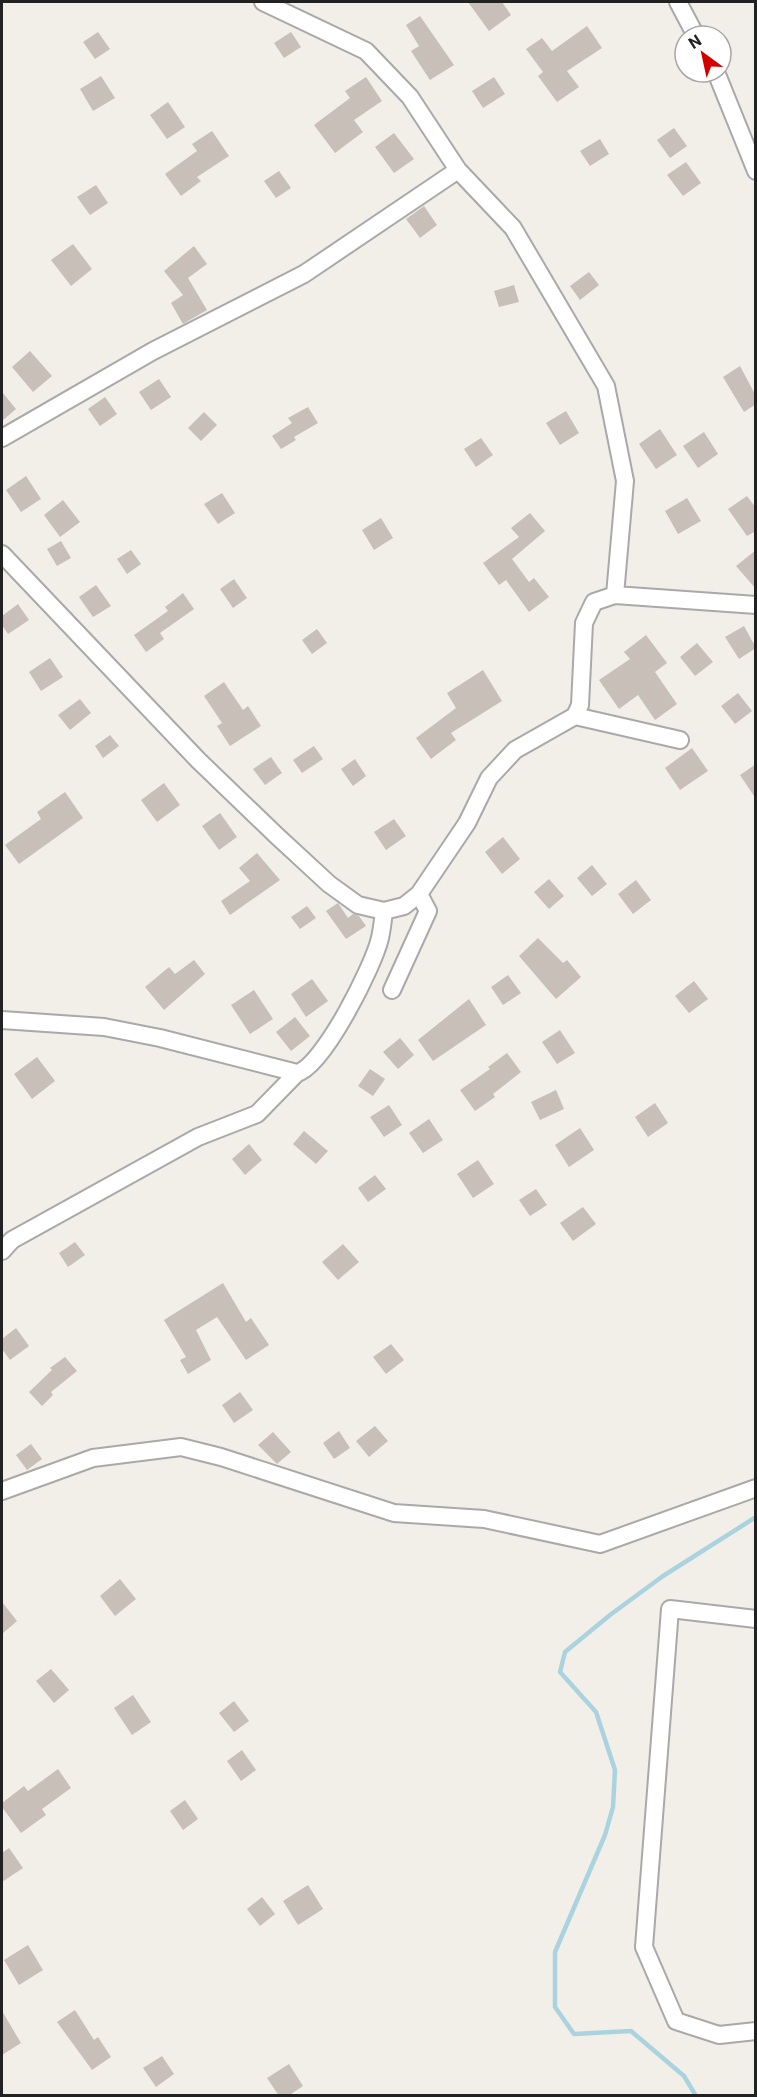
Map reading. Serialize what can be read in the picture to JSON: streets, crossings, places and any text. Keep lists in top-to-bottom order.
{
  "north": "top left"
}
